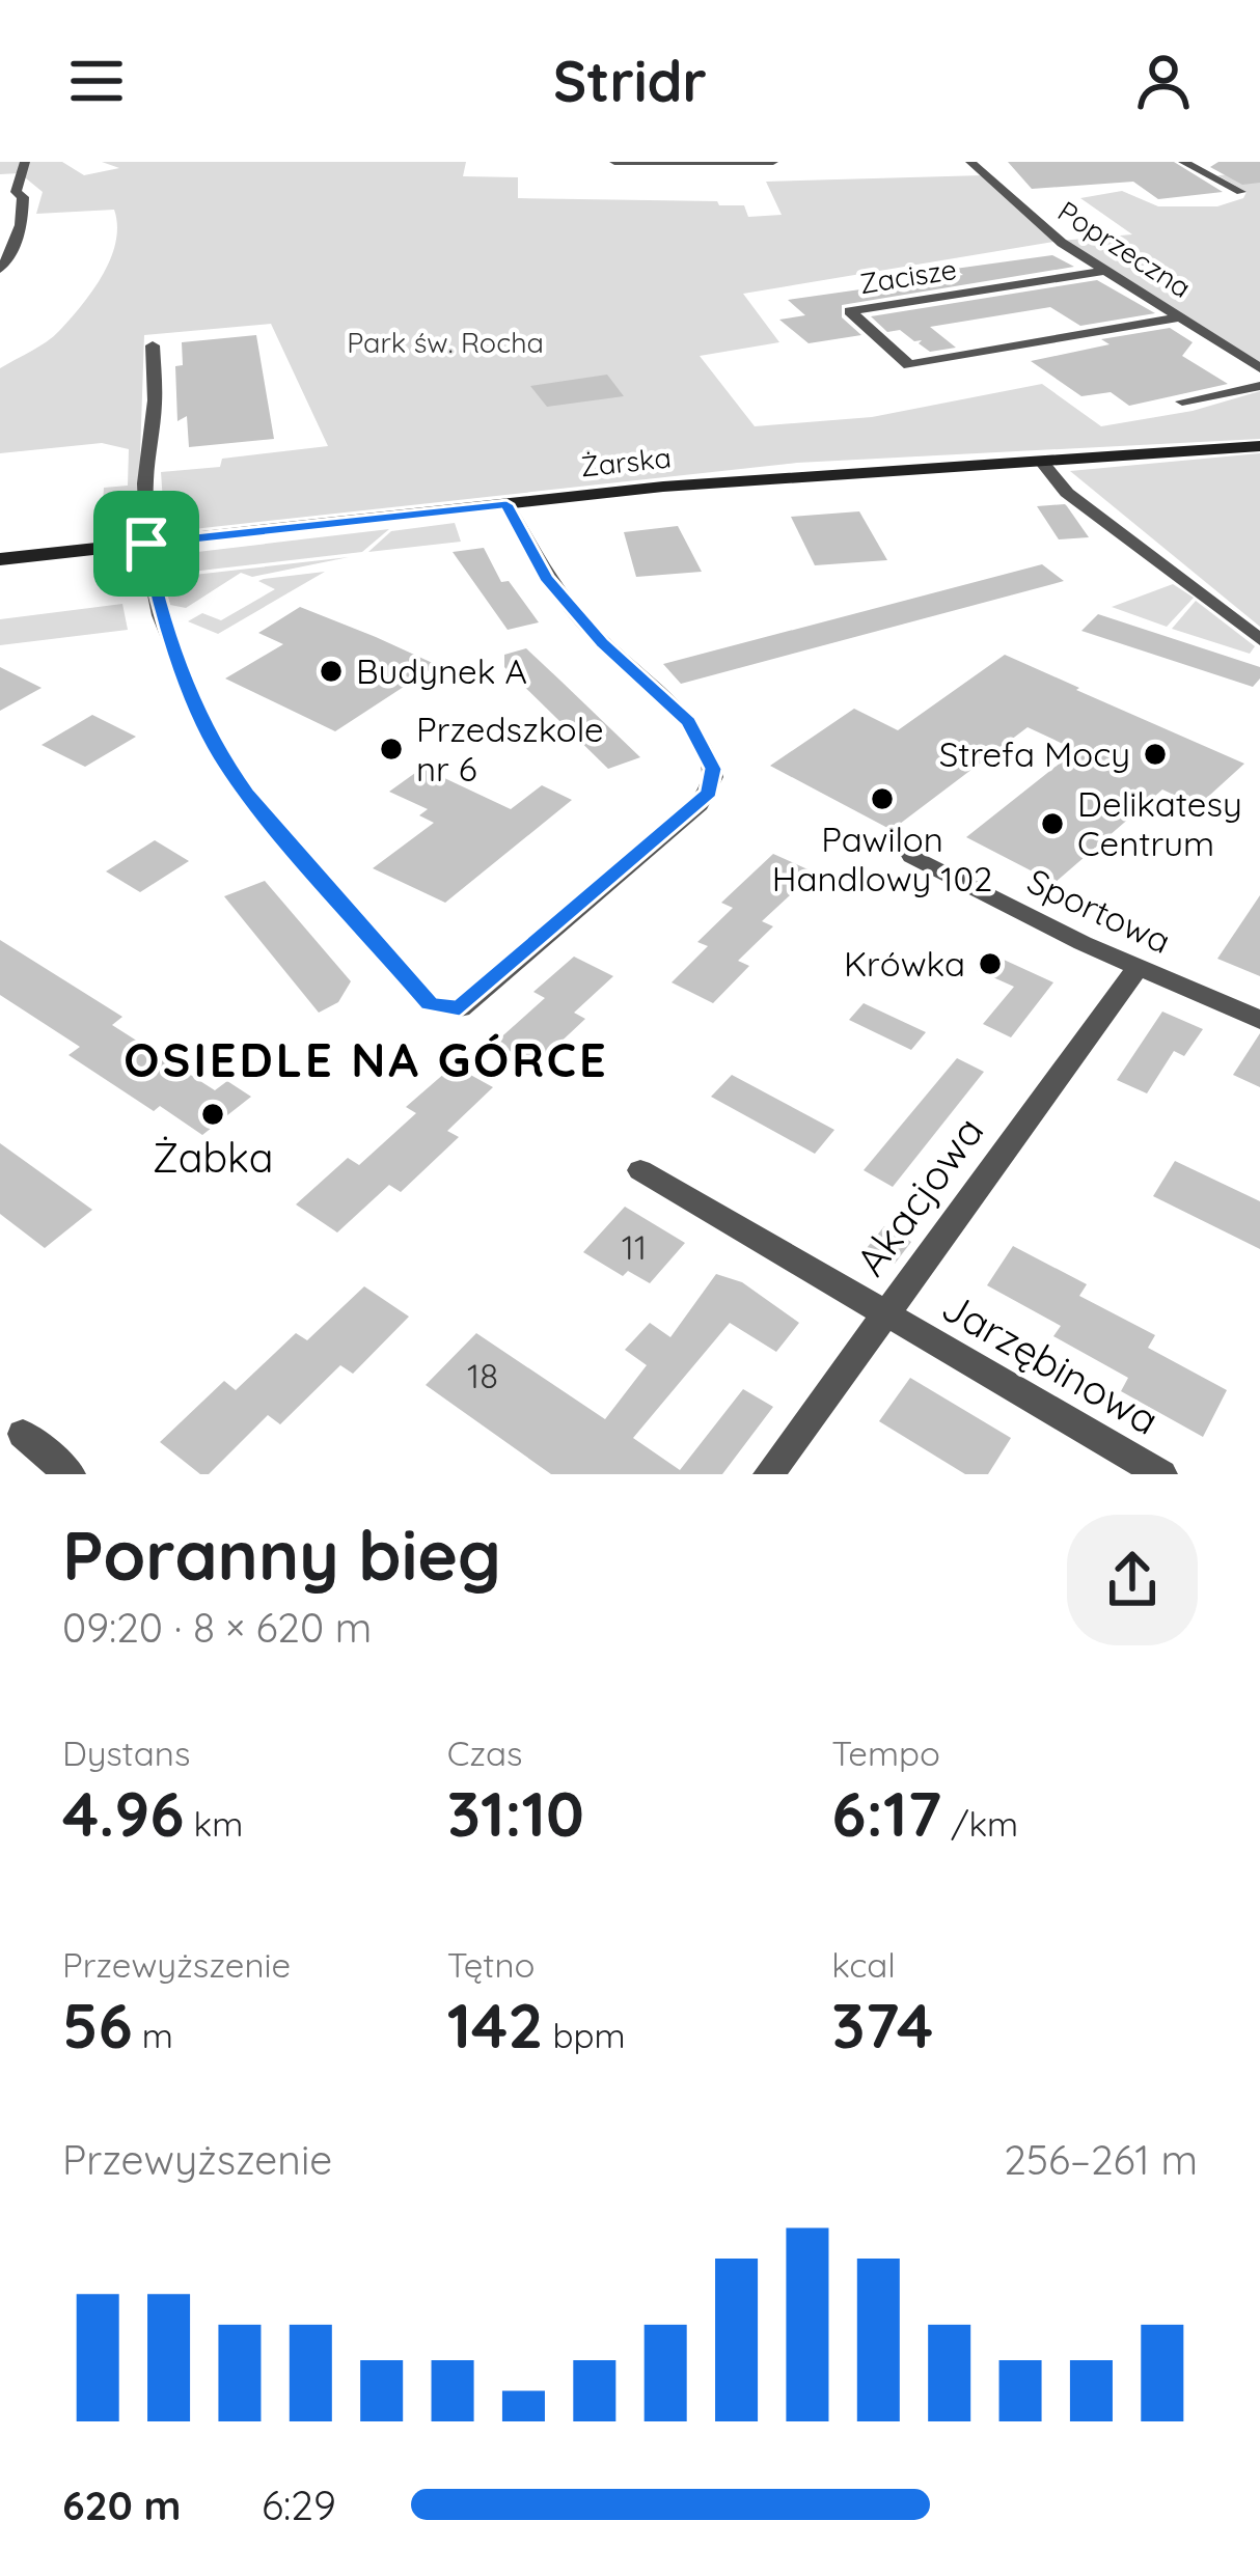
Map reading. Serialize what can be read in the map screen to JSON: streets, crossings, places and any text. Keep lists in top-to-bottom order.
{
  "streets": {
    "street": [
      "Poprzeczna",
      "Zacisze",
      "Żarska",
      "Sportowa",
      "Akacjowa",
      "Jarzębinowa"
    ]
  },
  "crossings": [
    ["Poprzeczna", "Zacisze"],
    ["Sportowa", "Akacjowa"],
    ["Akacjowa", "Jarzębinowa"]
  ],
  "districts": ["OSIEDLE NA GÓRCE"],
  "parks": ["Park św. Rocha"],
  "places": [
    "Budynek A",
    "Przedszkole nr 6",
    "Strefa Mocy",
    "Pawilon Handlowy 102",
    "Delikatesy Centrum",
    "Krówka",
    "Żabka"
  ],
  "house_numbers": ["11", "18"],
  "page": {
    "header": "Stridr",
    "heading": ["Poranny bieg", "09:20 · 8 × 620 m"],
    "stats": [
      ["Dystans", "4.96 km"],
      ["Czas", "31:10"],
      ["Tempo", "6:17 /km"],
      ["Przewyższenie", "56 m"],
      ["Tętno", "142 bpm"],
      ["kcal", "374"]
    ],
    "chart": ["Przewyższenie", "256–261 m"],
    "list": [
      {
        "name": "620 m",
        "note": "6:29"
      }
    ]
  }
}
